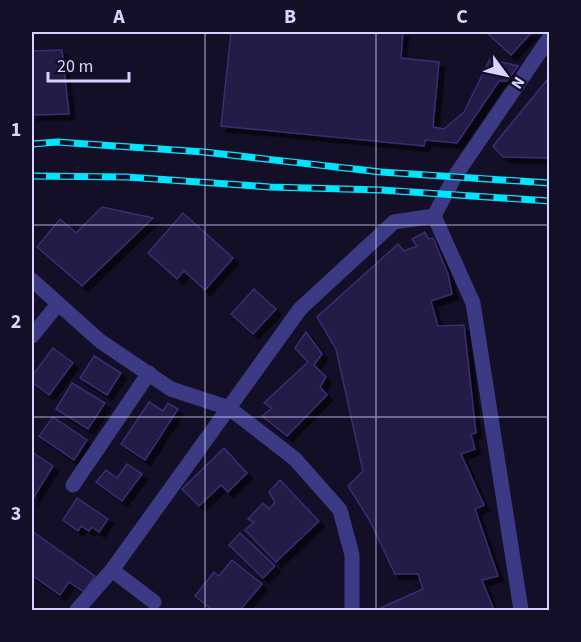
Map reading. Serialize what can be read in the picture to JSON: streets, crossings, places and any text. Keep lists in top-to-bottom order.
{
  "scale_bar": "20 m",
  "north": "bottom right",
  "grid": {
    "columns": ["A", "B", "C"],
    "rows": ["1", "2", "3"]
  }
}
